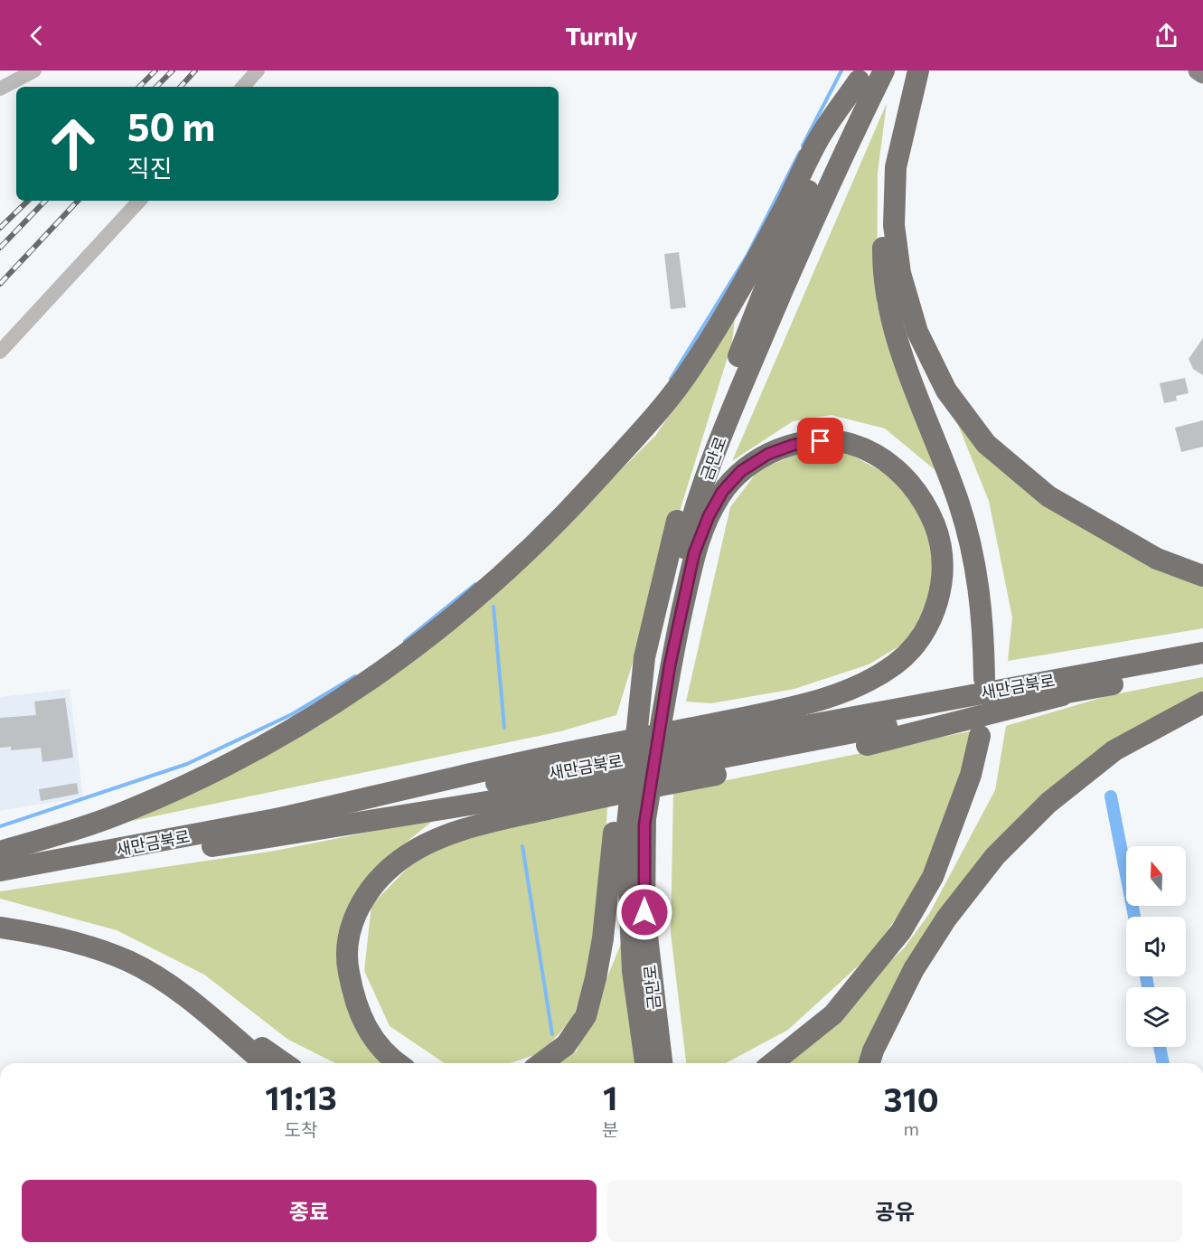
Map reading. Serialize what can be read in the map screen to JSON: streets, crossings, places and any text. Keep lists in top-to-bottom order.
{
  "streets": {
    "highway": ["금만로", "새만금북로"]
  },
  "north": "top",
  "page": {
    "header": "Turnly",
    "turn": ["50 m", "직진"],
    "eta": [
      "11:13",
      "도착",
      "1",
      "분",
      "310",
      "m"
    ],
    "buttons": ["종료", "공유"]
  }
}
